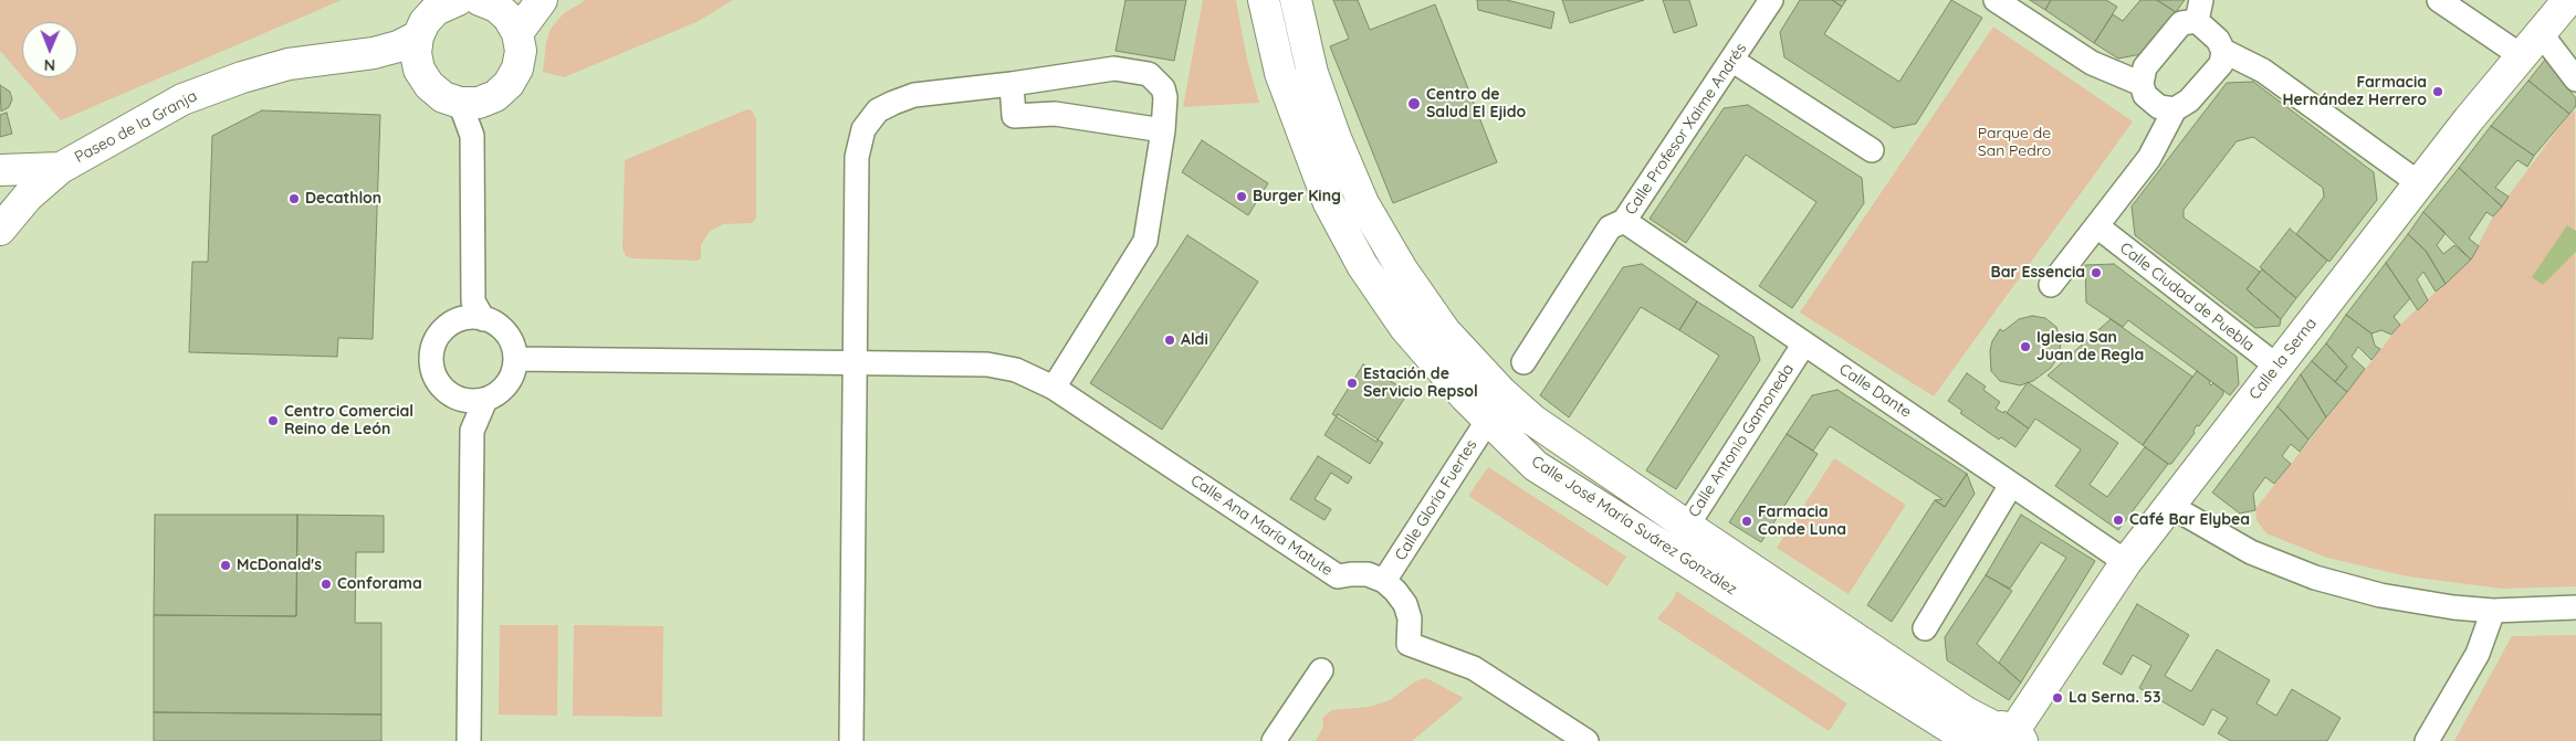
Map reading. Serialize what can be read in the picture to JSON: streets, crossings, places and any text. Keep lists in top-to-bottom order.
{
  "streets": {
    "main road": ["Paseo de la Granja", "Calle la Serna", "Calle José María Suárez González"],
    "street": [
      "Calle Profesor Xaime Andrés",
      "Calle Ciudad de Puebla",
      "Calle Dante",
      "Calle Antonio Gamoneda",
      "Calle Gloria Fuertes",
      "Calle Ana María Matute"
    ]
  },
  "crossings": [
    ["Calle Profesor Xaime Andrés", "Calle Dante"],
    ["Calle Ciudad de Puebla", "Calle la Serna"],
    ["Calle la Serna", "Calle Dante"],
    ["Calle la Serna", "Calle José María Suárez González"],
    ["Calle Dante", "Calle Antonio Gamoneda"],
    ["Calle Antonio Gamoneda", "Calle José María Suárez González"],
    ["Calle Gloria Fuertes", "Calle Ana María Matute"],
    ["Calle Gloria Fuertes", "Calle José María Suárez González"]
  ],
  "parks": ["Parque de San Pedro"],
  "places": [
    "Farmacia Hernández Herrero",
    "Centro de Salud El Ejido",
    "Burger King",
    "Decathlon",
    "Bar Essencia",
    "Aldi",
    "Iglesia San Juan de Regla",
    "Estación de Servicio Repsol",
    "Centro Comercial Reino de León",
    "Café Bar Elybea",
    "Farmacia Conde Luna",
    "McDonald's",
    "Conforama",
    "La Serna. 53"
  ],
  "north": "bottom"
}
